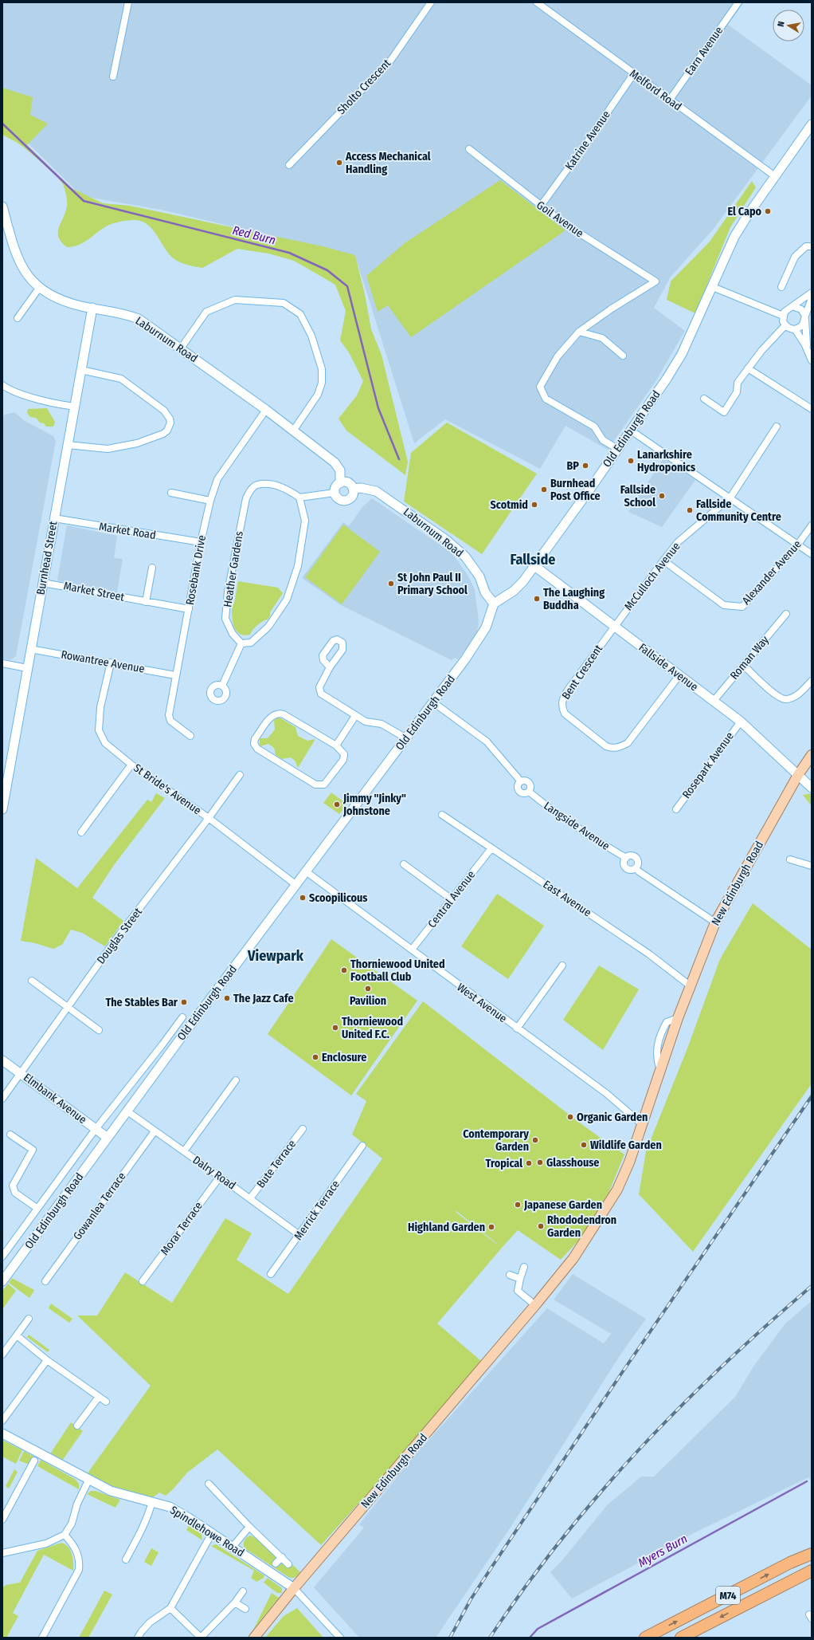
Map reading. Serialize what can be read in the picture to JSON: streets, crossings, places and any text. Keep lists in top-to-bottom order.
{
  "streets": {
    "highway": ["M74"],
    "main road": ["New Edinburgh Road"],
    "street": [
      "Earn Avenue",
      "Sholto Crescent",
      "Melford Road",
      "Katrine Avenue",
      "Goil Avenue",
      "Laburnum Road",
      "Old Edinburgh Road",
      "Market Road",
      "Burnhead Street",
      "Heather Gardens",
      "Rosebank Drive",
      "Alexander Avenue",
      "McCulloch Avenue",
      "Market Street",
      "Roman Way",
      "Rowantree Avenue",
      "Fallside Avenue",
      "Bent Crescent",
      "Rosepark Avenue",
      "St Bride's Avenue",
      "Langside Avenue",
      "East Avenue",
      "Central Avenue",
      "Douglas Street",
      "West Avenue",
      "Elmbank Avenue",
      "Bute Terrace",
      "Dalry Road",
      "Gowanlea Terrace",
      "Merrick Terrace",
      "Morar Terrace",
      "Spindlehowe Road"
    ]
  },
  "crossings": [
    ["Earn Avenue", "Melford Road"],
    ["Melford Road", "Katrine Avenue"],
    ["Melford Road", "Old Edinburgh Road"],
    ["Katrine Avenue", "Goil Avenue"],
    ["Laburnum Road", "Old Edinburgh Road"],
    ["Laburnum Road", "Burnhead Street"],
    ["Laburnum Road", "Rosebank Drive"],
    ["Old Edinburgh Road", "Fallside Avenue"],
    ["Old Edinburgh Road", "St Bride's Avenue"],
    ["Old Edinburgh Road", "West Avenue"],
    ["Old Edinburgh Road", "Elmbank Avenue"],
    ["Old Edinburgh Road", "Dalry Road"],
    ["Market Road", "Burnhead Street"],
    ["Market Road", "Rosebank Drive"],
    ["Burnhead Street", "Market Street"],
    ["Burnhead Street", "Rowantree Avenue"],
    ["Rosebank Drive", "Market Street"],
    ["Rosebank Drive", "Rowantree Avenue"],
    ["Alexander Avenue", "McCulloch Avenue"],
    ["McCulloch Avenue", "Fallside Avenue"],
    ["McCulloch Avenue", "Bent Crescent"],
    ["Roman Way", "Fallside Avenue"],
    ["Rowantree Avenue", "St Bride's Avenue"],
    ["Fallside Avenue", "Bent Crescent"],
    ["Fallside Avenue", "Rosepark Avenue"],
    ["Fallside Avenue", "New Edinburgh Road"],
    ["St Bride's Avenue", "Douglas Street"],
    ["New Edinburgh Road", "East Avenue"],
    ["New Edinburgh Road", "West Avenue"],
    ["New Edinburgh Road", "Spindlehowe Road"],
    ["East Avenue", "Central Avenue"],
    ["Central Avenue", "West Avenue"],
    ["Douglas Street", "Elmbank Avenue"],
    ["Bute Terrace", "Dalry Road"],
    ["Dalry Road", "Gowanlea Terrace"],
    ["Dalry Road", "Merrick Terrace"],
    ["Dalry Road", "Morar Terrace"]
  ],
  "districts": ["Fallside", "Viewpark"],
  "water": ["Red Burn", "Myers Burn"],
  "places": [
    "Access Mechanical Handling",
    "El Capo",
    "Lanarkshire Hydroponics",
    "BP",
    "Burnhead Post Office",
    "Fallside School",
    "Scotmid",
    "Fallside Community Centre",
    "St John Paul II Primary School",
    "The Laughing Buddha",
    "Jimmy \"Jinky\" Johnstone",
    "Scoopilicous",
    "Thorniewood United Football Club",
    "Pavilion",
    "The Jazz Cafe",
    "The Stables Bar",
    "Thorniewood United F.C.",
    "Enclosure",
    "Organic Garden",
    "Contemporary Garden",
    "Wildlife Garden",
    "Glasshouse",
    "Tropical",
    "Japanese Garden",
    "Rhododendron Garden",
    "Highland Garden"
  ],
  "north": "left"
}
